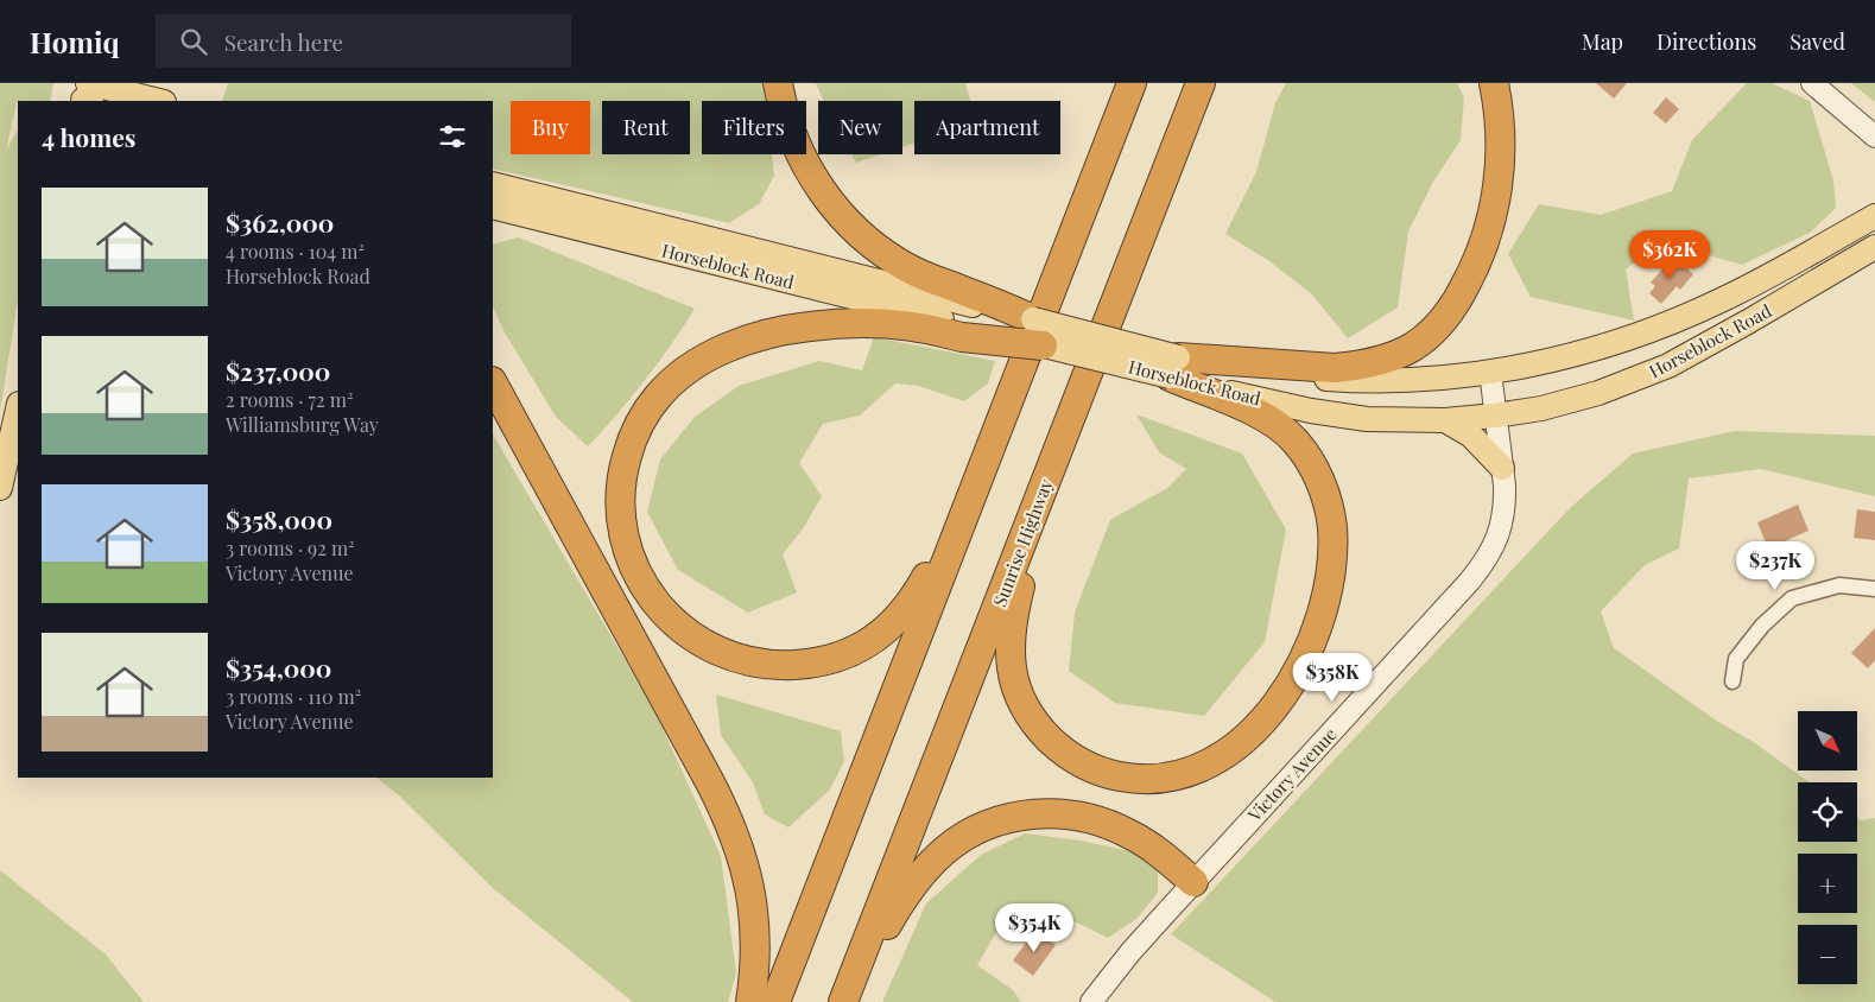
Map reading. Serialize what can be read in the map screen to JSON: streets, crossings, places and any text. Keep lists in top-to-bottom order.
{
  "streets": {
    "highway": ["Sunrise Highway"],
    "main road": ["Horseblock Road"],
    "street": ["Victory Avenue"]
  },
  "crossings": [
    ["Horseblock Road", "Victory Avenue"]
  ],
  "north": "bottom right",
  "page": {
    "header": "Homiq",
    "search": "Search here",
    "nav": ["Map", "Directions", "Saved"],
    "chip": [
      "Buy",
      "Rent",
      "Filters",
      "New",
      "Apartment"
    ],
    "heading": "4 homes",
    "list": [
      {
        "name": "$362,000",
        "note": "4 rooms · 104 m² · Horseblock Road"
      },
      {
        "name": "$237,000",
        "note": "2 rooms · 72 m² · Williamsburg Way"
      },
      {
        "name": "$358,000",
        "note": "3 rooms · 92 m² · Victory Avenue"
      },
      {
        "name": "$354,000",
        "note": "3 rooms · 110 m² · Victory Avenue"
      }
    ],
    "price": [
      "$362K",
      "$237K",
      "$358K",
      "$354K"
    ],
    "map_buttons": ["+", "−"]
  }
}
